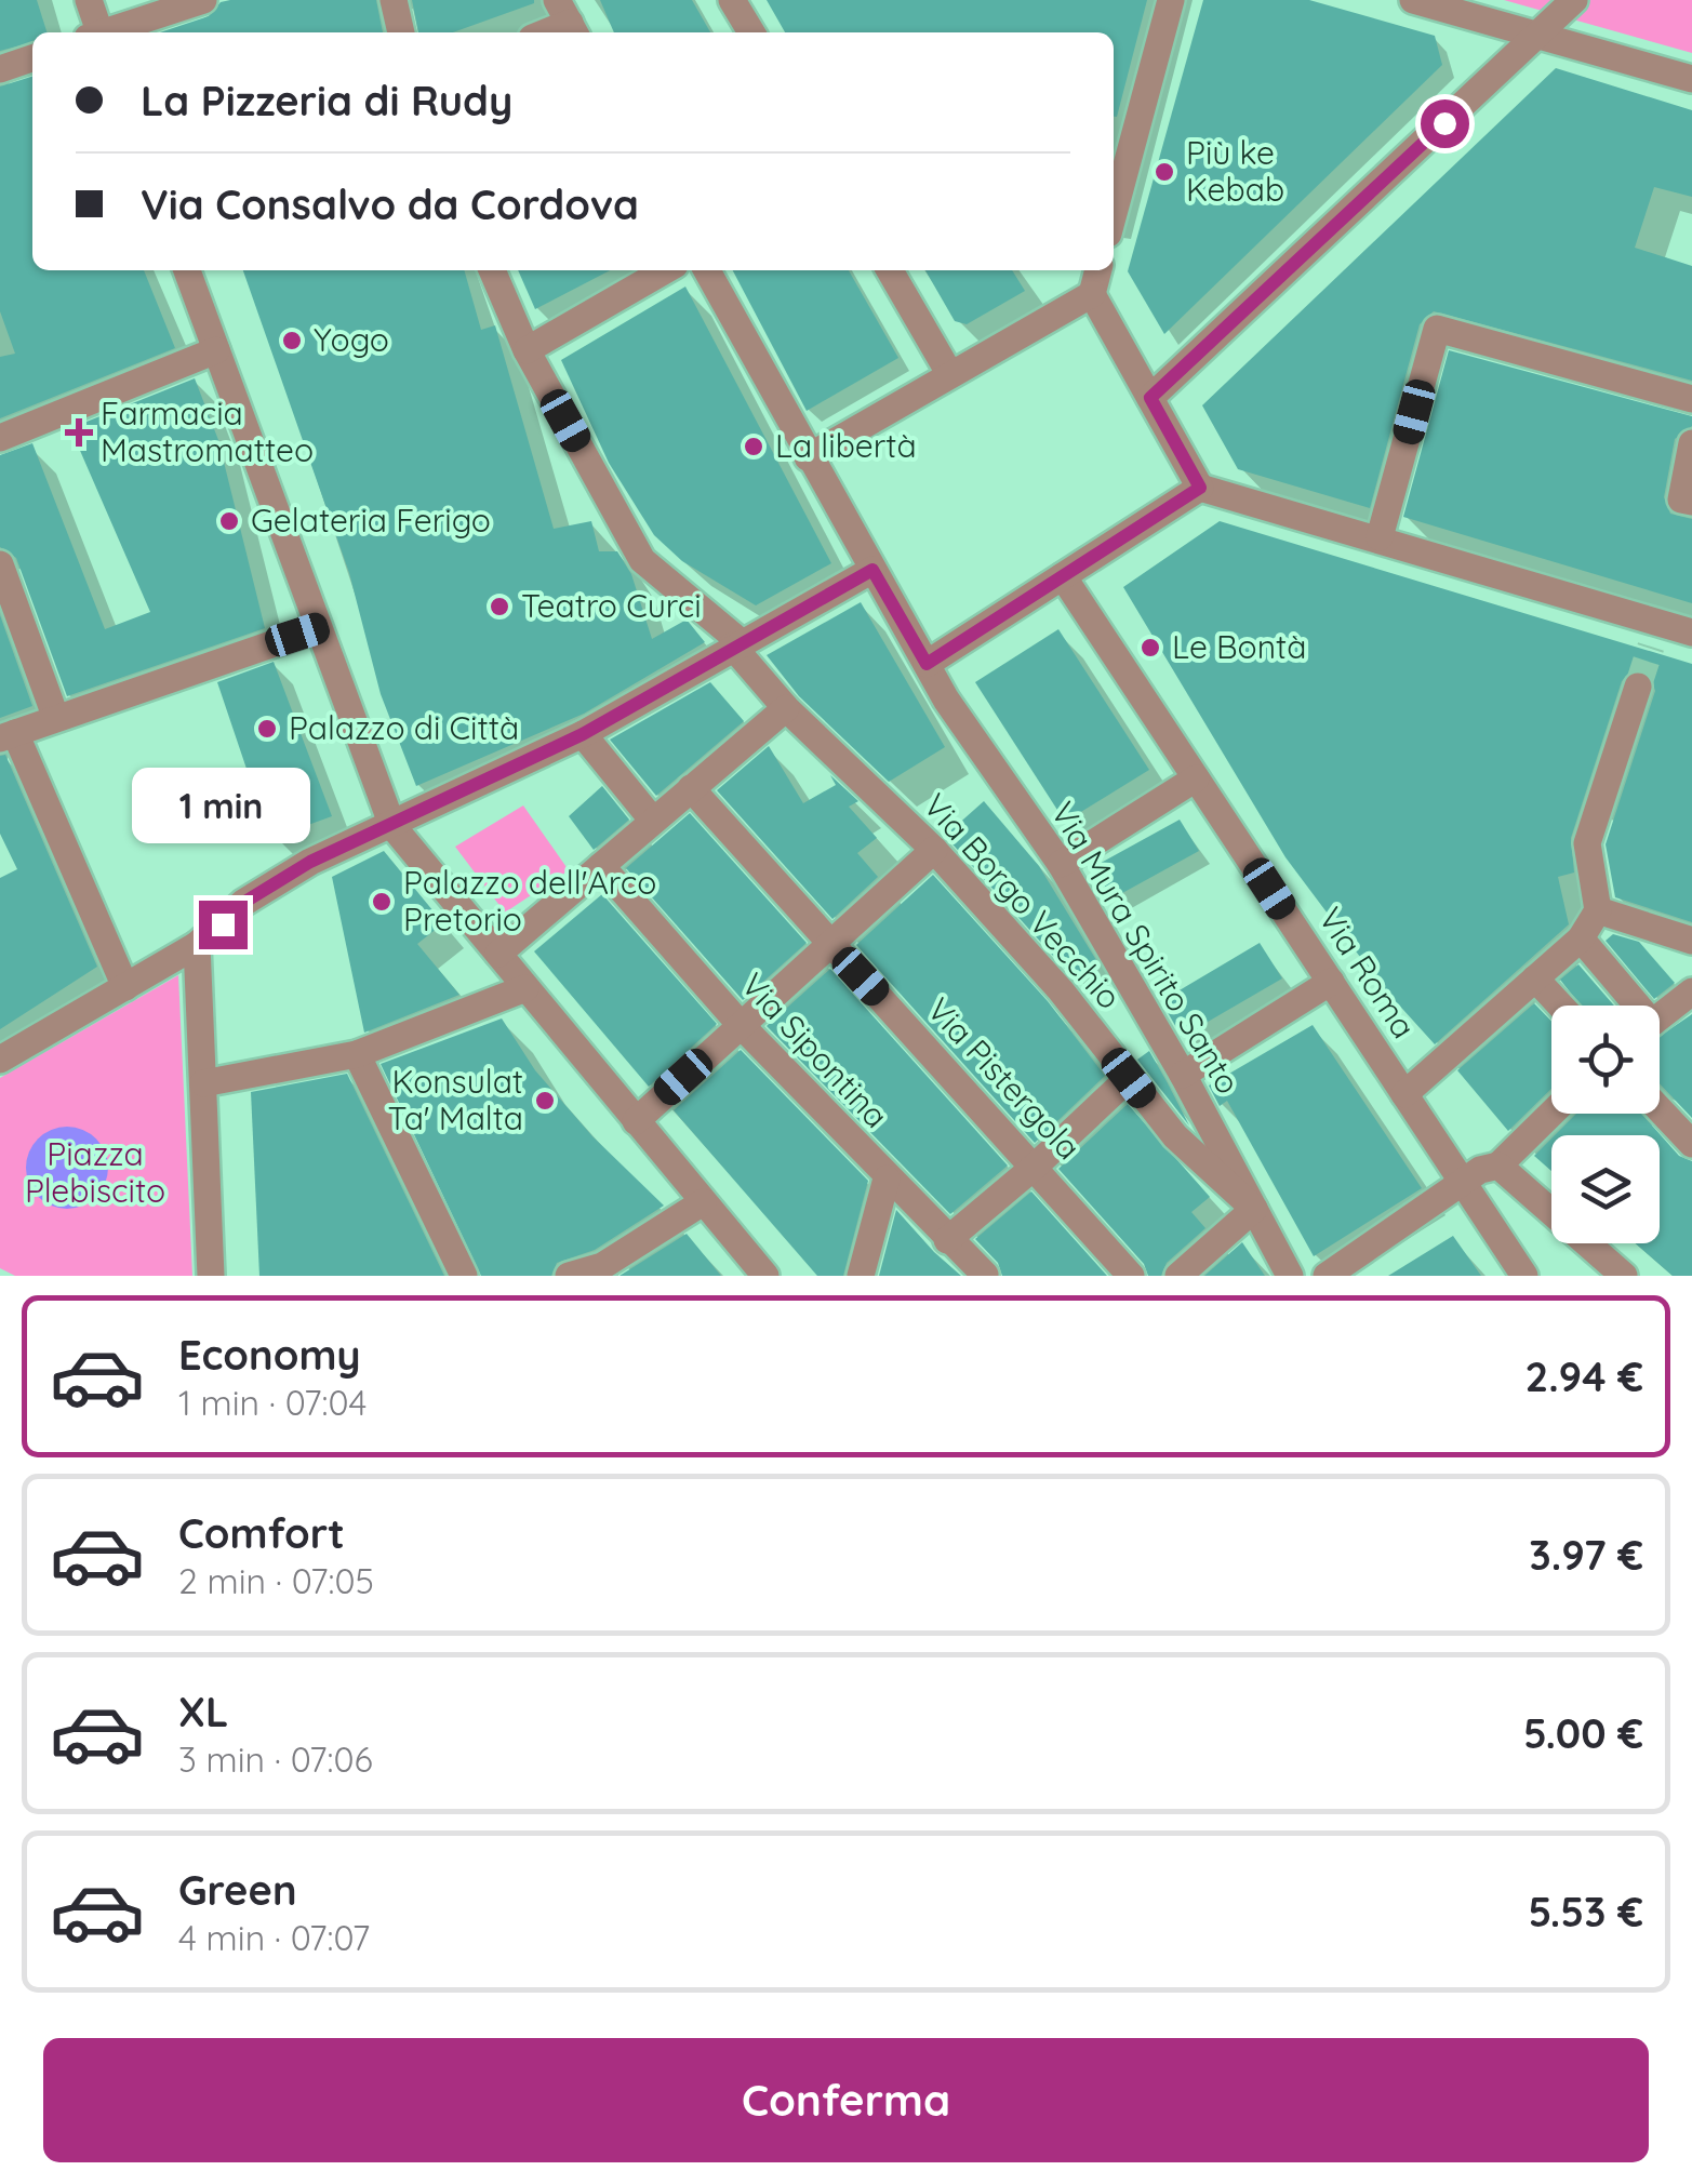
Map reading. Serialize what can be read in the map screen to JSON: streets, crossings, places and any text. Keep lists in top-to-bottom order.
{
  "streets": {
    "street": [
      "Via Borgo Vecchio",
      "Via Mura Spirito Santo",
      "Via Roma",
      "Via Sipontina",
      "Via Pistergola"
    ]
  },
  "crossings": [
    ["Via Borgo Vecchio", "Via Mura Spirito Santo"]
  ],
  "parks": ["Piazza Plebiscito"],
  "places": {
    "other": [
      "Più ke Kebab",
      "Yogo",
      "La libertà",
      "Gelateria Ferigo",
      "Teatro Curci",
      "Le Bontà",
      "Palazzo di Città",
      "Palazzo dell'Arco Pretorio",
      "Konsulat Ta' Malta"
    ],
    "health": ["Farmacia Mastromatteo"]
  },
  "page": {
    "banner": ["La Pizzeria di Rudy", "Via Consalvo da Cordova"],
    "bubble": "1 min",
    "list": [
      {
        "name": "Economy",
        "note": "1 min · 07:04",
        "value": "2.94 €"
      },
      {
        "name": "Comfort",
        "note": "2 min · 07:05",
        "value": "3.97 €"
      },
      {
        "name": "XL",
        "note": "3 min · 07:06",
        "value": "5.00 €"
      },
      {
        "name": "Green",
        "note": "4 min · 07:07",
        "value": "5.53 €"
      }
    ],
    "buttons": "Conferma"
  }
}
